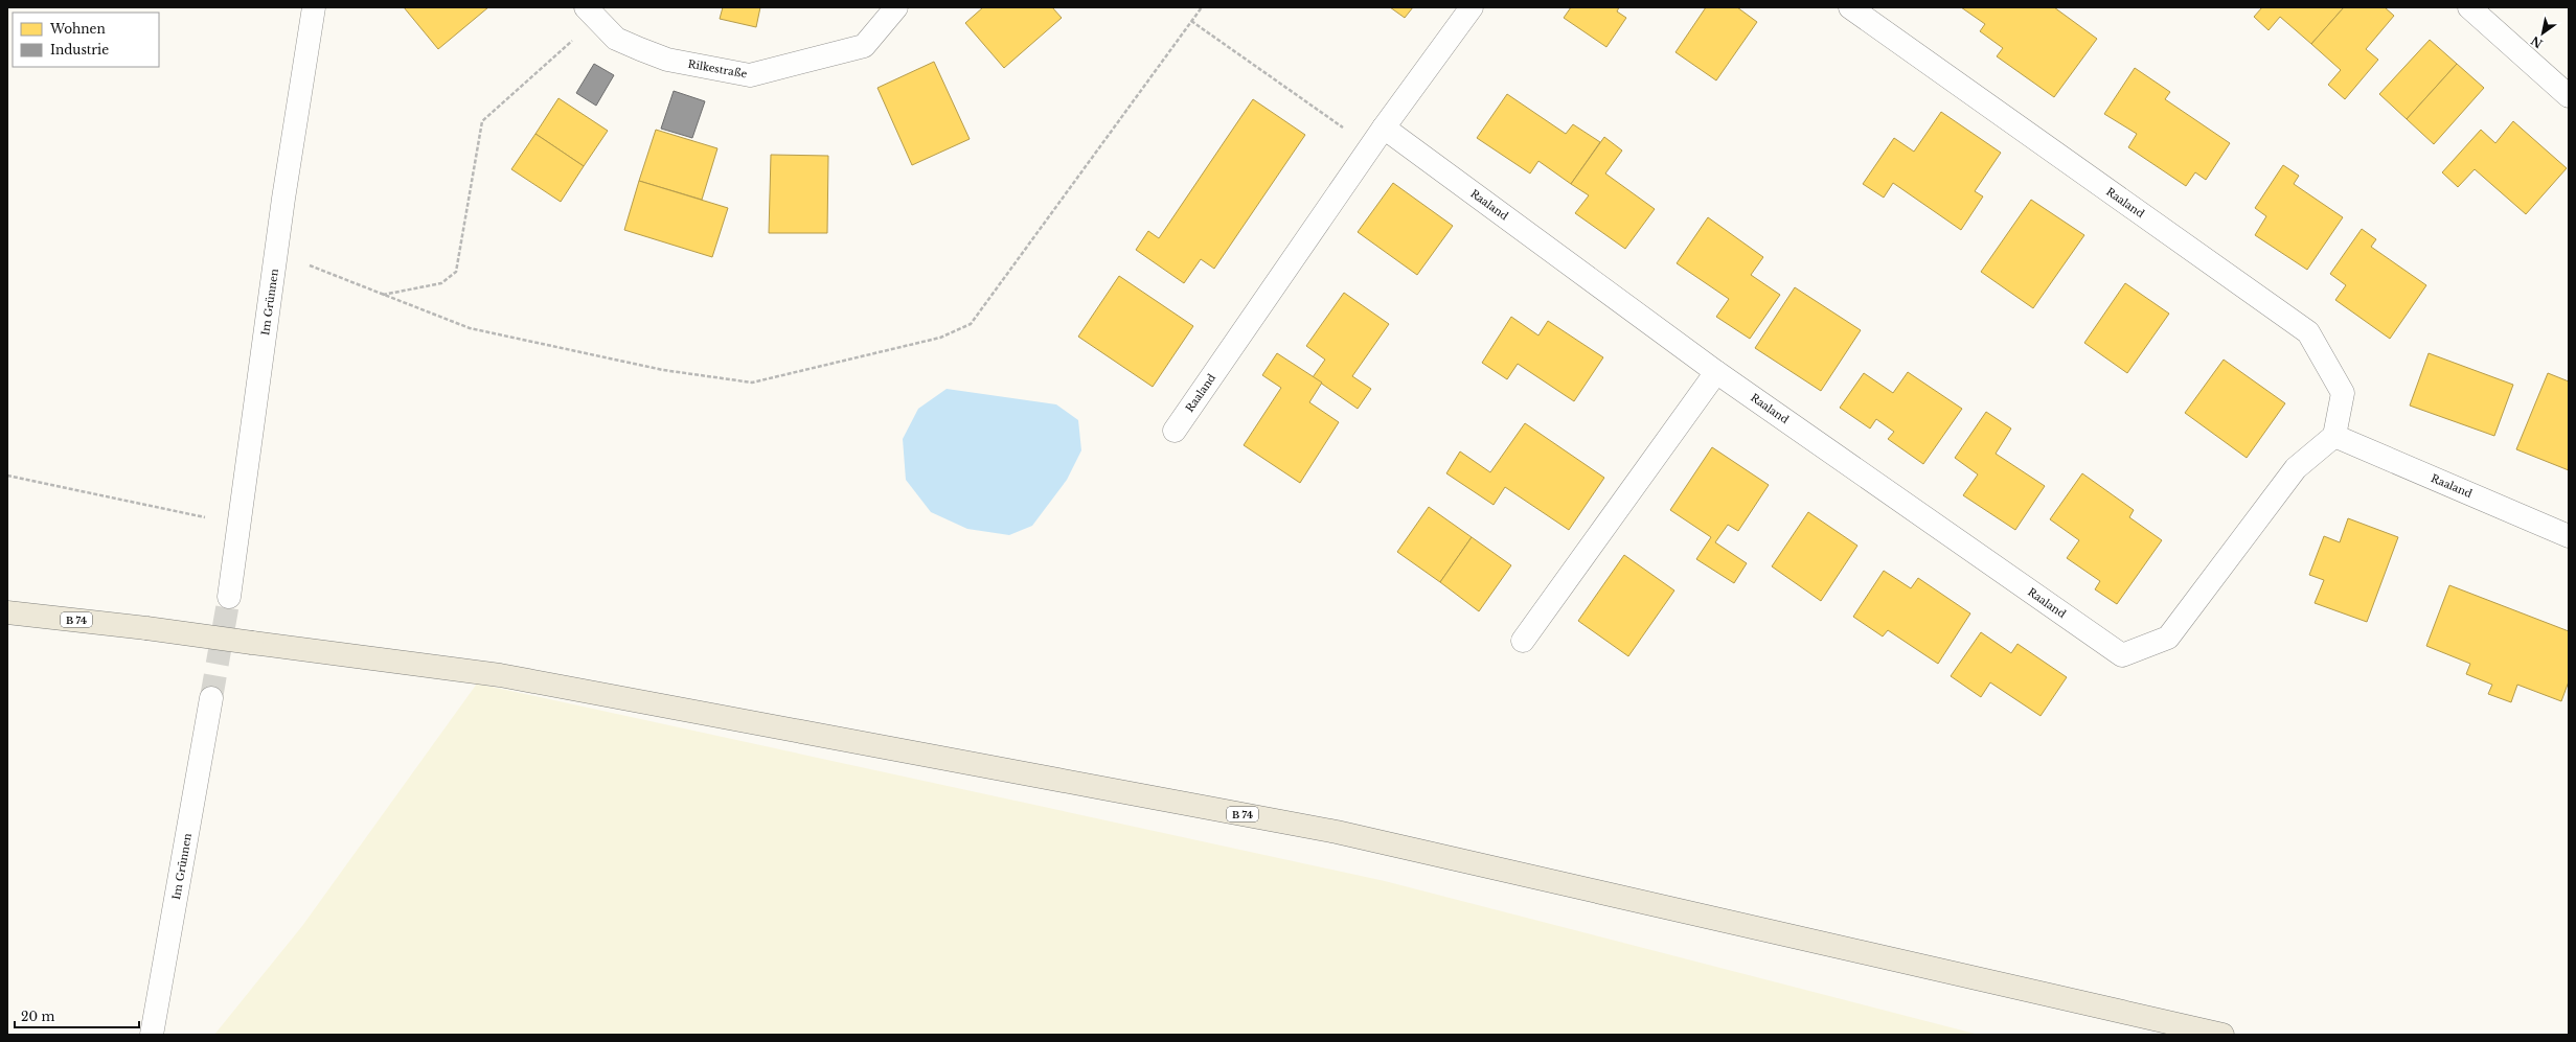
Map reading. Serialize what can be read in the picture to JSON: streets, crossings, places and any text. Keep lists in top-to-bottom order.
{
  "streets": {
    "main road": ["B 74"],
    "street": ["Rilkestraße", "Raaland", "Im Grünnen"]
  },
  "legend": ["Wohnen", "Industrie"],
  "scale_bar": "20 m",
  "north": "bottom left"
}
